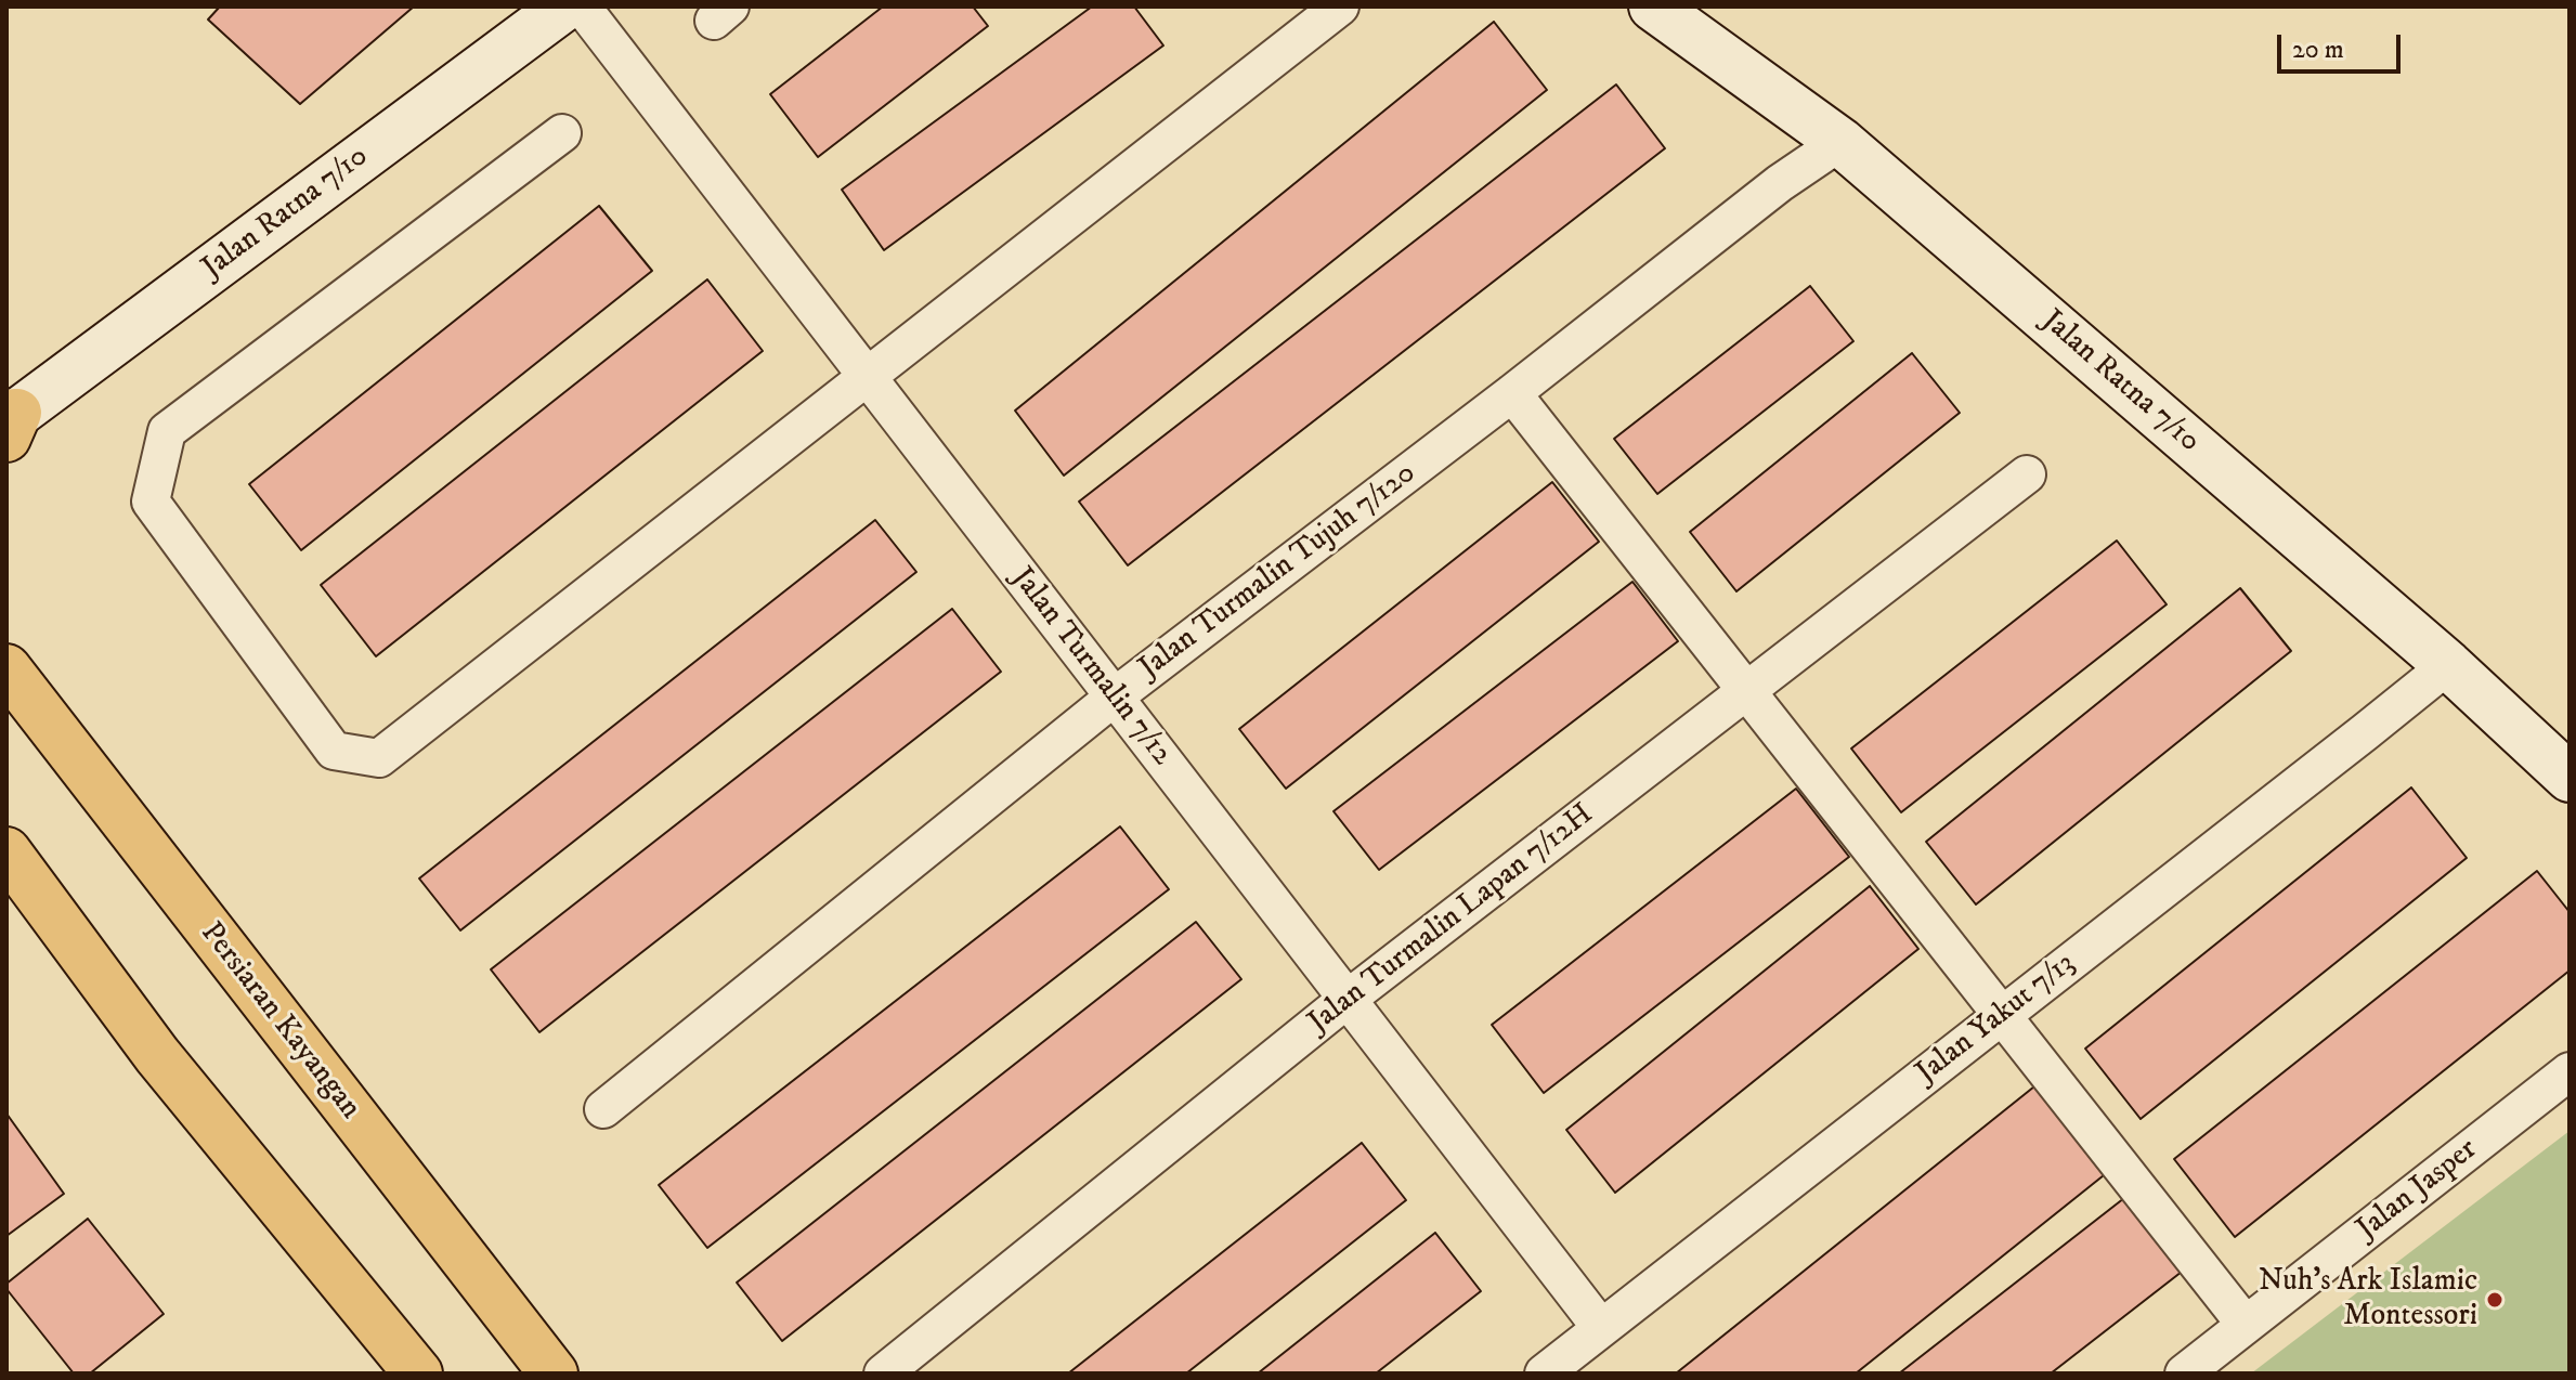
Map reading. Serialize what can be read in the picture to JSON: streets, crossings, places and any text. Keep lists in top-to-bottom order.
{
  "streets": {
    "main road": ["Persiaran Kayangan"],
    "street": [
      "Jalan Ratna 7/10",
      "Jalan Turmalin Tujuh 7/120",
      "Jalan Turmalin 7/12",
      "Jalan Turmalin Lapan 7/12H",
      "Jalan Yakut 7/13",
      "Jalan Jasper"
    ]
  },
  "crossings": [
    ["Jalan Ratna 7/10", "Jalan Turmalin Tujuh 7/120"],
    ["Jalan Ratna 7/10", "Jalan Yakut 7/13"],
    ["Jalan Turmalin Tujuh 7/120", "Jalan Turmalin 7/12"],
    ["Jalan Turmalin 7/12", "Jalan Turmalin Lapan 7/12H"],
    ["Jalan Turmalin 7/12", "Jalan Yakut 7/13"]
  ],
  "places": ["Nuh's Ark Islamic Montessori"],
  "scale_bar": "20 m"
}
